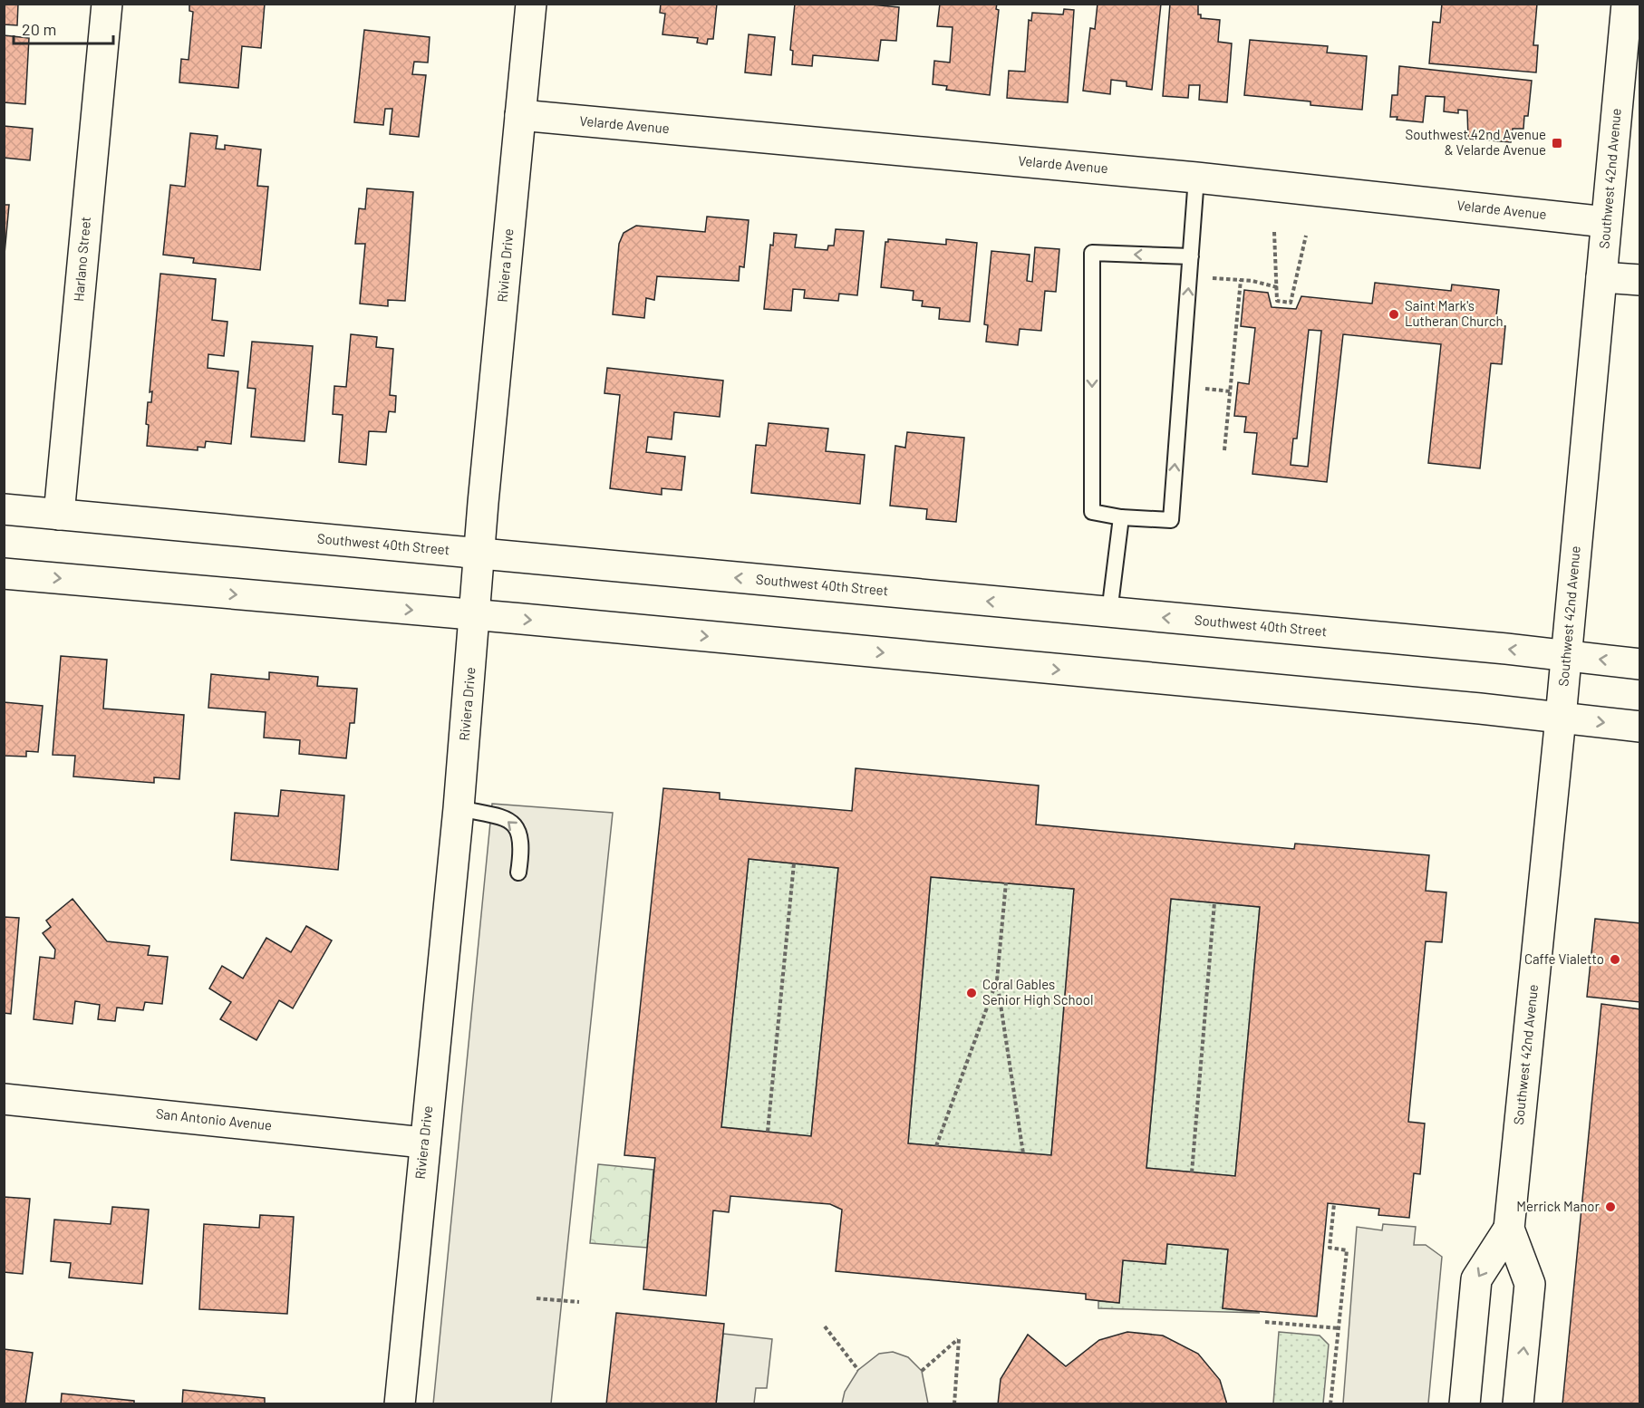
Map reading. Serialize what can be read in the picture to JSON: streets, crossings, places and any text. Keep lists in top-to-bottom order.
{
  "streets": {
    "main road": [
      "Velarde Avenue",
      "Southwest 42nd Avenue",
      "Harlano Street",
      "Riviera Drive",
      "Southwest 40th Street",
      "San Antonio Avenue"
    ]
  },
  "crossings": [
    ["Velarde Avenue", "Southwest 42nd Avenue"],
    ["Velarde Avenue", "Riviera Drive"],
    ["Southwest 42nd Avenue", "Southwest 40th Street"],
    ["Harlano Street", "Southwest 40th Street"],
    ["Riviera Drive", "Southwest 40th Street"],
    ["Riviera Drive", "San Antonio Avenue"]
  ],
  "places": {
    "transit": ["Southwest 42nd Avenue & Velarde Avenue"],
    "other": [
      "Saint Mark's Lutheran Church",
      "Caffe Vialetto",
      "Coral Gables Senior High School",
      "Merrick Manor"
    ]
  },
  "scale_bar": "20 m"
}
